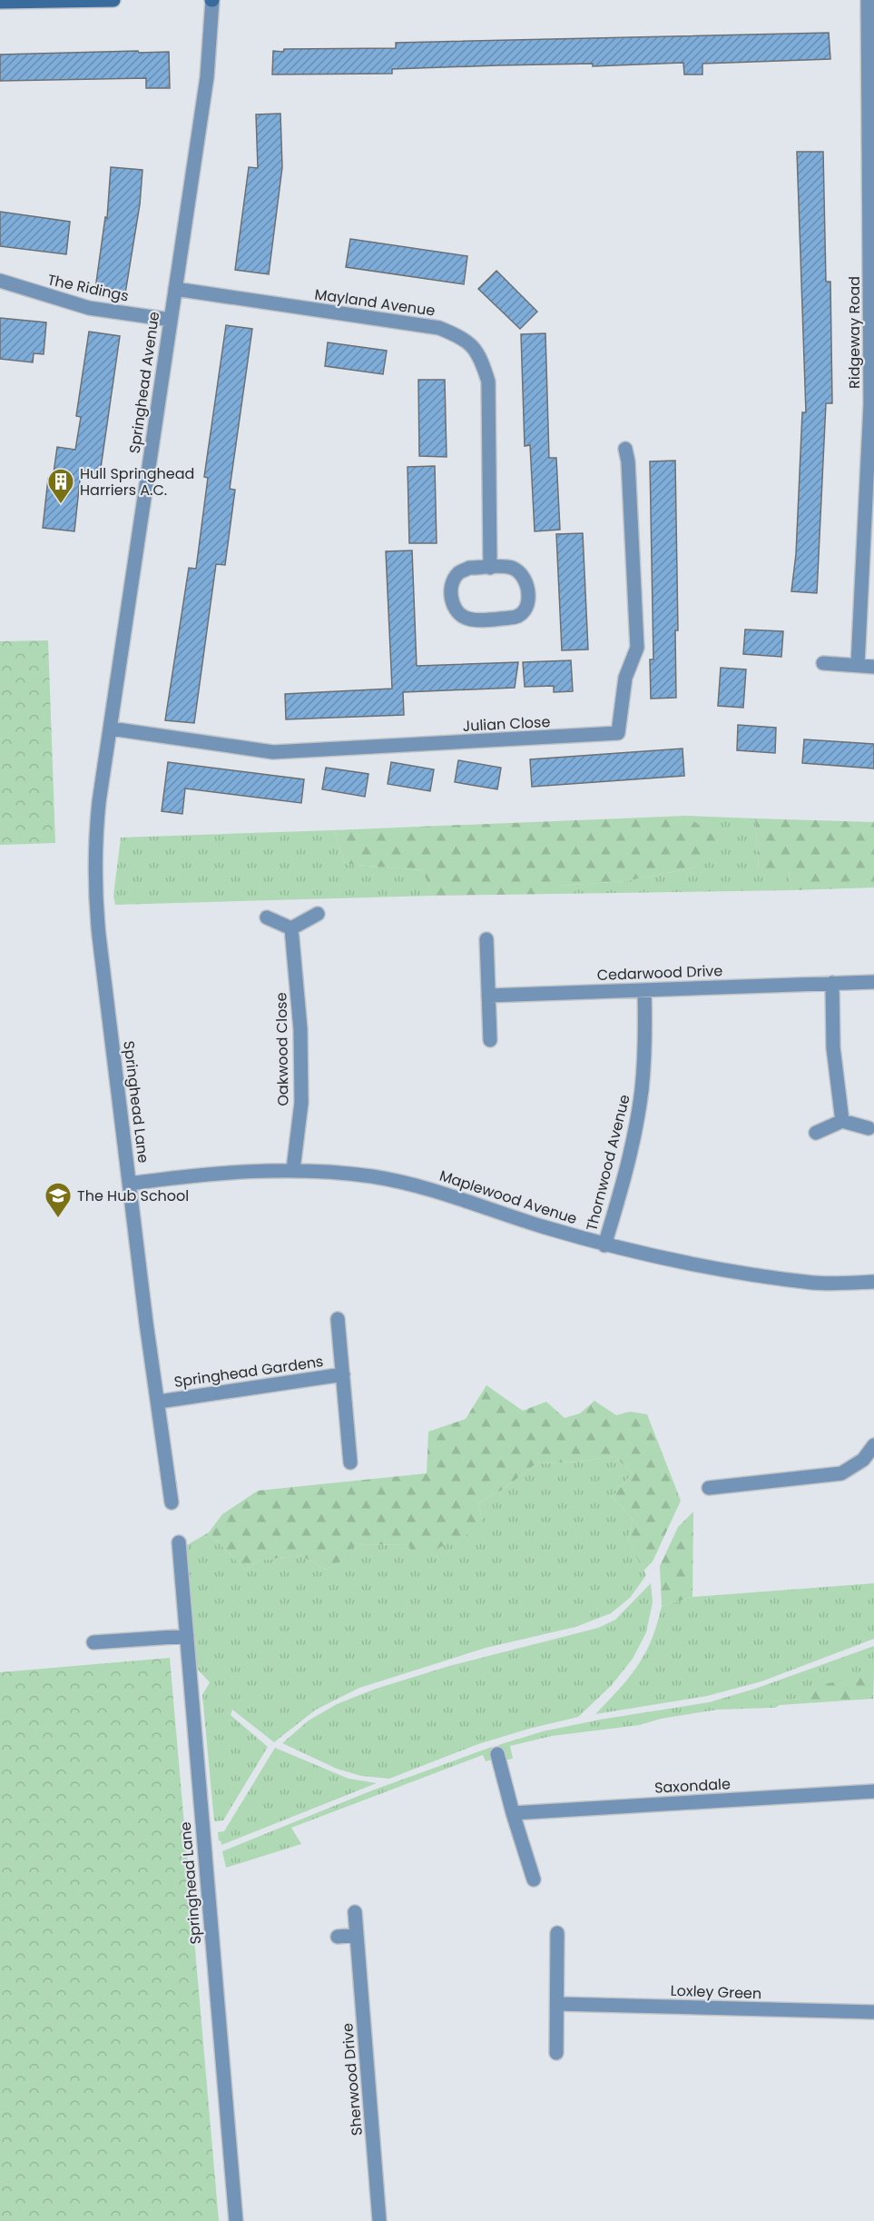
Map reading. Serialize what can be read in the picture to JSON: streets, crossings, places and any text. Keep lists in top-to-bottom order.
{
  "streets": {
    "street": [
      "The Ridings",
      "Mayland Avenue",
      "Ridgeway Road",
      "Springhead Avenue",
      "Julian Close",
      "Cedarwood Drive",
      "Oakwood Close",
      "Springhead Lane",
      "Thornwood Avenue",
      "Maplewood Avenue",
      "Springhead Gardens",
      "Saxondale",
      "Loxley Green",
      "Sherwood Drive"
    ]
  },
  "crossings": [
    ["The Ridings", "Springhead Avenue"],
    ["Mayland Avenue", "Springhead Avenue"],
    ["Springhead Avenue", "Julian Close"],
    ["Springhead Avenue", "Springhead Lane"],
    ["Cedarwood Drive", "Thornwood Avenue"],
    ["Oakwood Close", "Maplewood Avenue"],
    ["Springhead Lane", "Maplewood Avenue"],
    ["Springhead Lane", "Springhead Gardens"],
    ["Thornwood Avenue", "Maplewood Avenue"]
  ],
  "places": {
    "building": ["Hull Springhead Harriers A.C."],
    "school or university": ["The Hub School"]
  }
}
